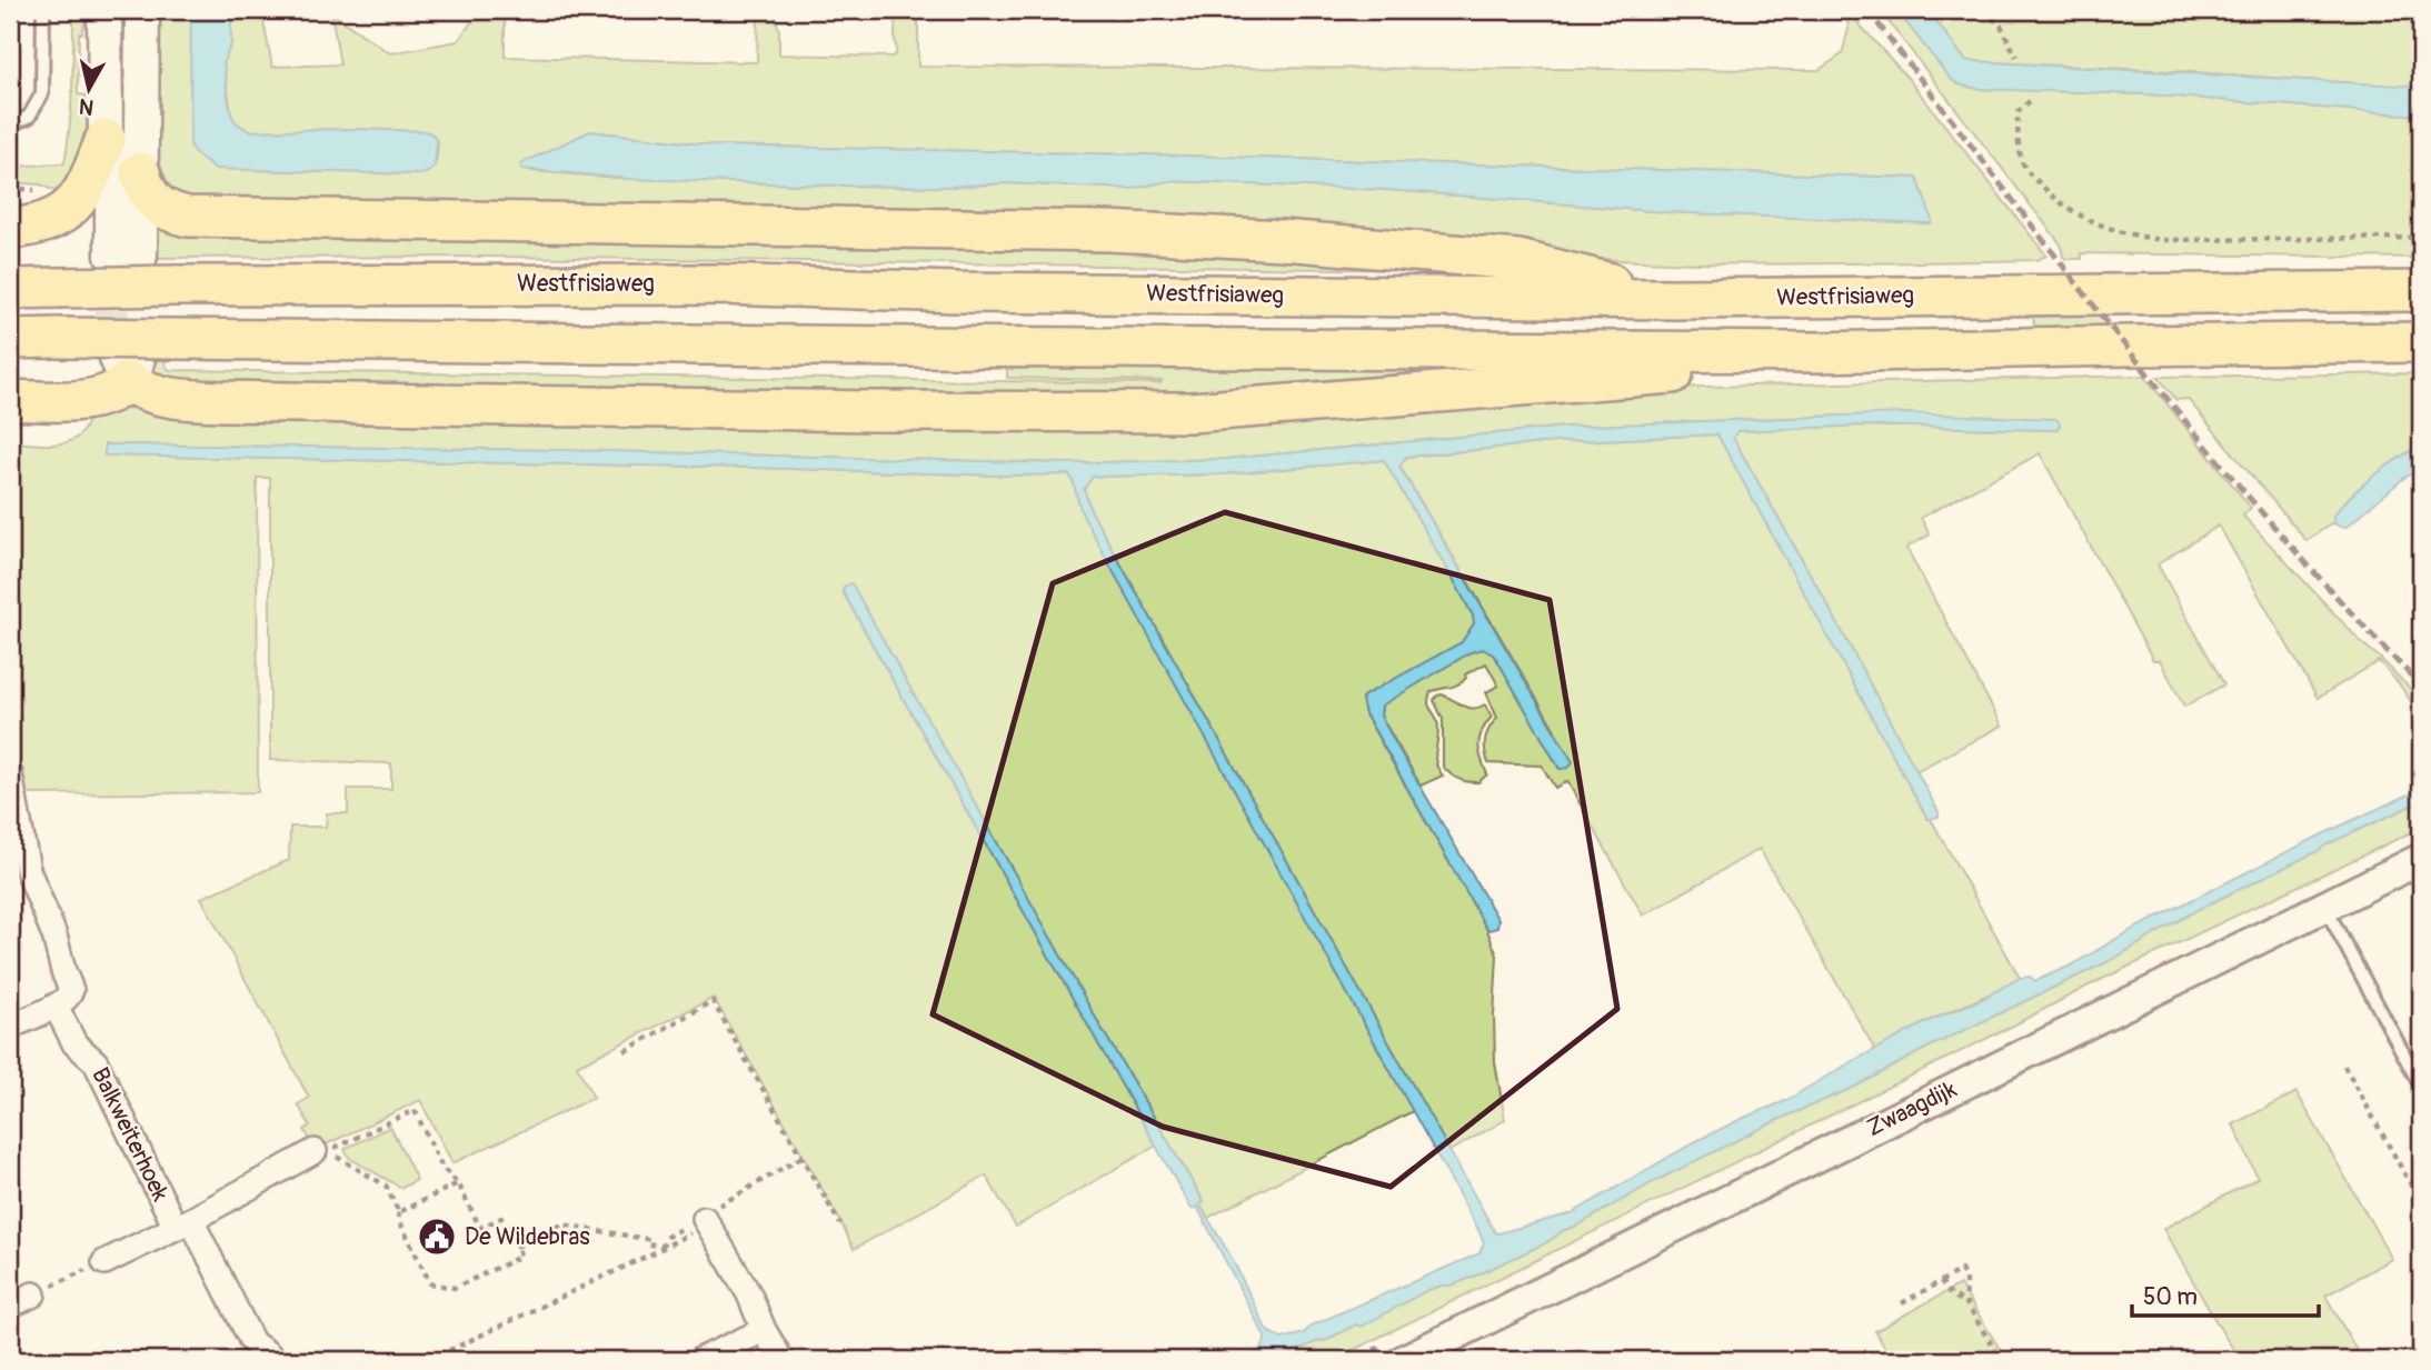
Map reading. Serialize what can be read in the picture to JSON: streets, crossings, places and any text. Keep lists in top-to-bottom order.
{
  "streets": {
    "highway": ["Westfrisiaweg"],
    "street": ["Zwaagdijk", "Balkweiterhoek"]
  },
  "places": {
    "public building": ["De Wildebras"]
  },
  "scale_bar": "50 m",
  "north": "bottom"
}
